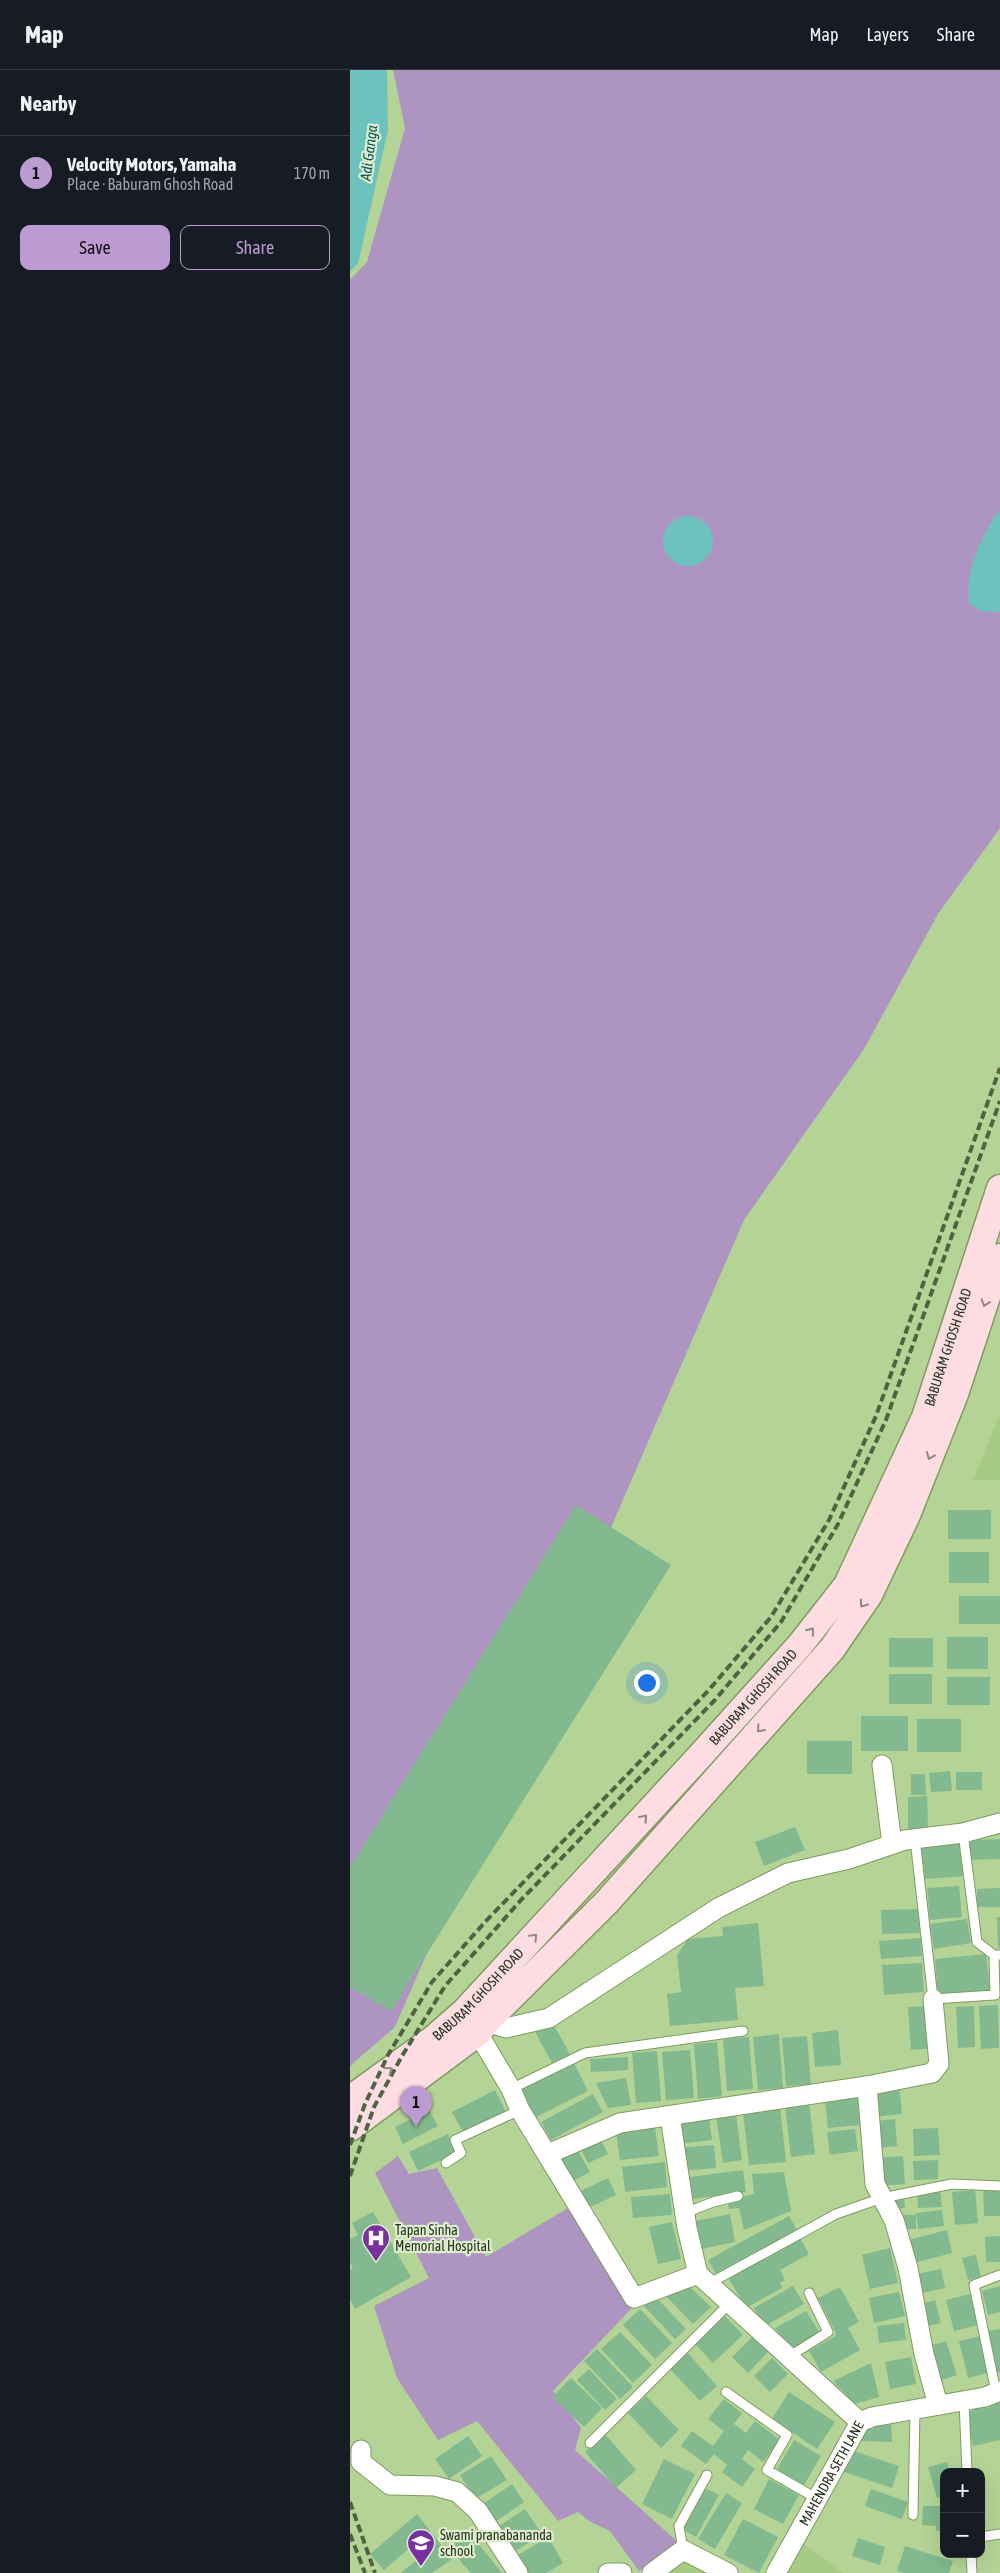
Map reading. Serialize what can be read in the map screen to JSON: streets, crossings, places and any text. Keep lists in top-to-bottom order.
{
  "streets": {
    "main road": ["BABURAM GHOSH ROAD"],
    "street": ["MAHENDRA SETH LANE"]
  },
  "water": ["Adi Ganga"],
  "places": {
    "hospital": ["Tapan Sinha Memorial Hospital"],
    "school or university": ["Swami pranabananda school"]
  },
  "page": {
    "header": "Map",
    "nav": ["Map", "Layers", "Share"],
    "heading": "Nearby",
    "list": [
      {
        "mark": "1",
        "name": "Velocity Motors, Yamaha",
        "note": "Place · Baburam Ghosh Road",
        "value": "170 m"
      }
    ],
    "buttons": ["Save", "Share"],
    "pins": "1",
    "map_buttons": ["+", "−"]
  }
}
